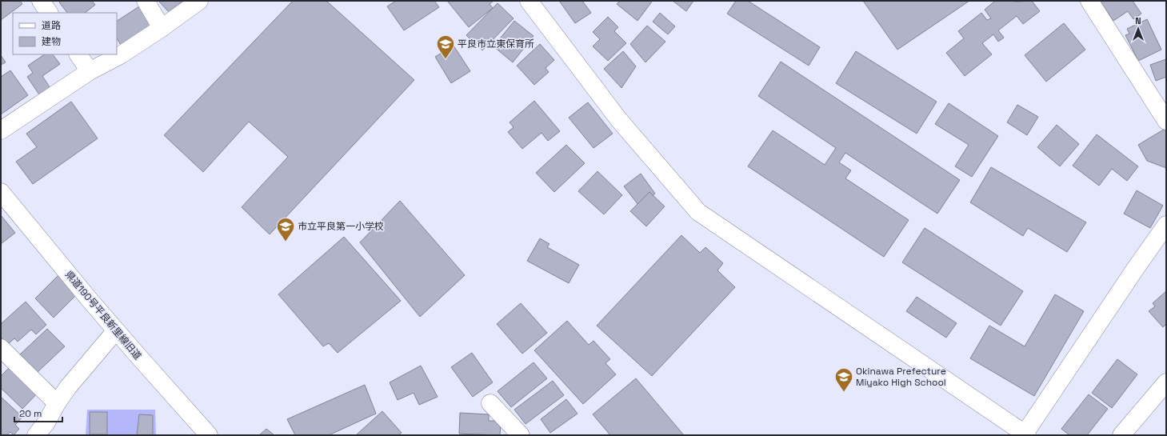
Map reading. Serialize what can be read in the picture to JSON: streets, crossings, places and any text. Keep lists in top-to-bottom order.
{
  "streets": {
    "street": ["県道190号平良新里線旧道"]
  },
  "places": {
    "school or university": ["平良市立東保育所", "市立平良第一小学校", "Okinawa Prefecture Miyako High School"]
  },
  "legend": ["道路", "建物"],
  "scale_bar": "20 m",
  "north": "top"
}
